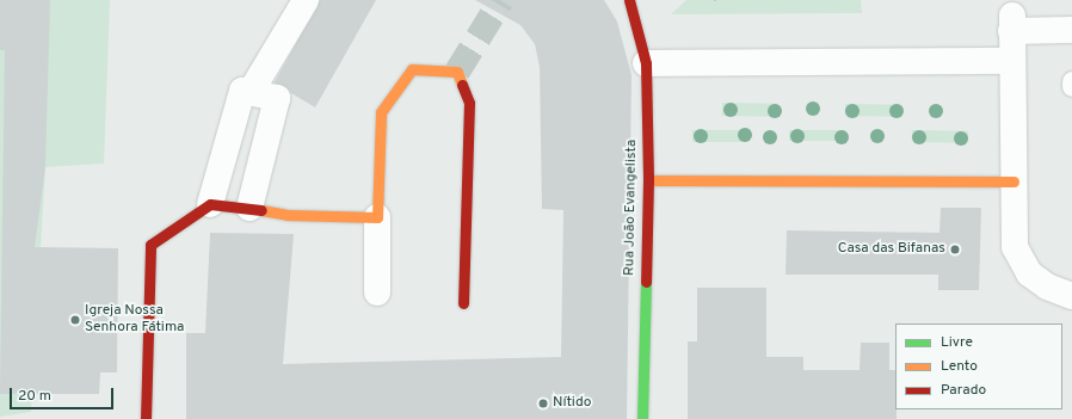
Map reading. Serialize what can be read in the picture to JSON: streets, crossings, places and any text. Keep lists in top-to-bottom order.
{
  "streets": {
    "street": ["Rua João Evangelista"]
  },
  "places": ["Casa das Bifanas", "Igreja Nossa Senhora Fátima", "Nítido"],
  "legend": ["Livre", "Lento", "Parado"],
  "scale_bar": "20 m"
}
